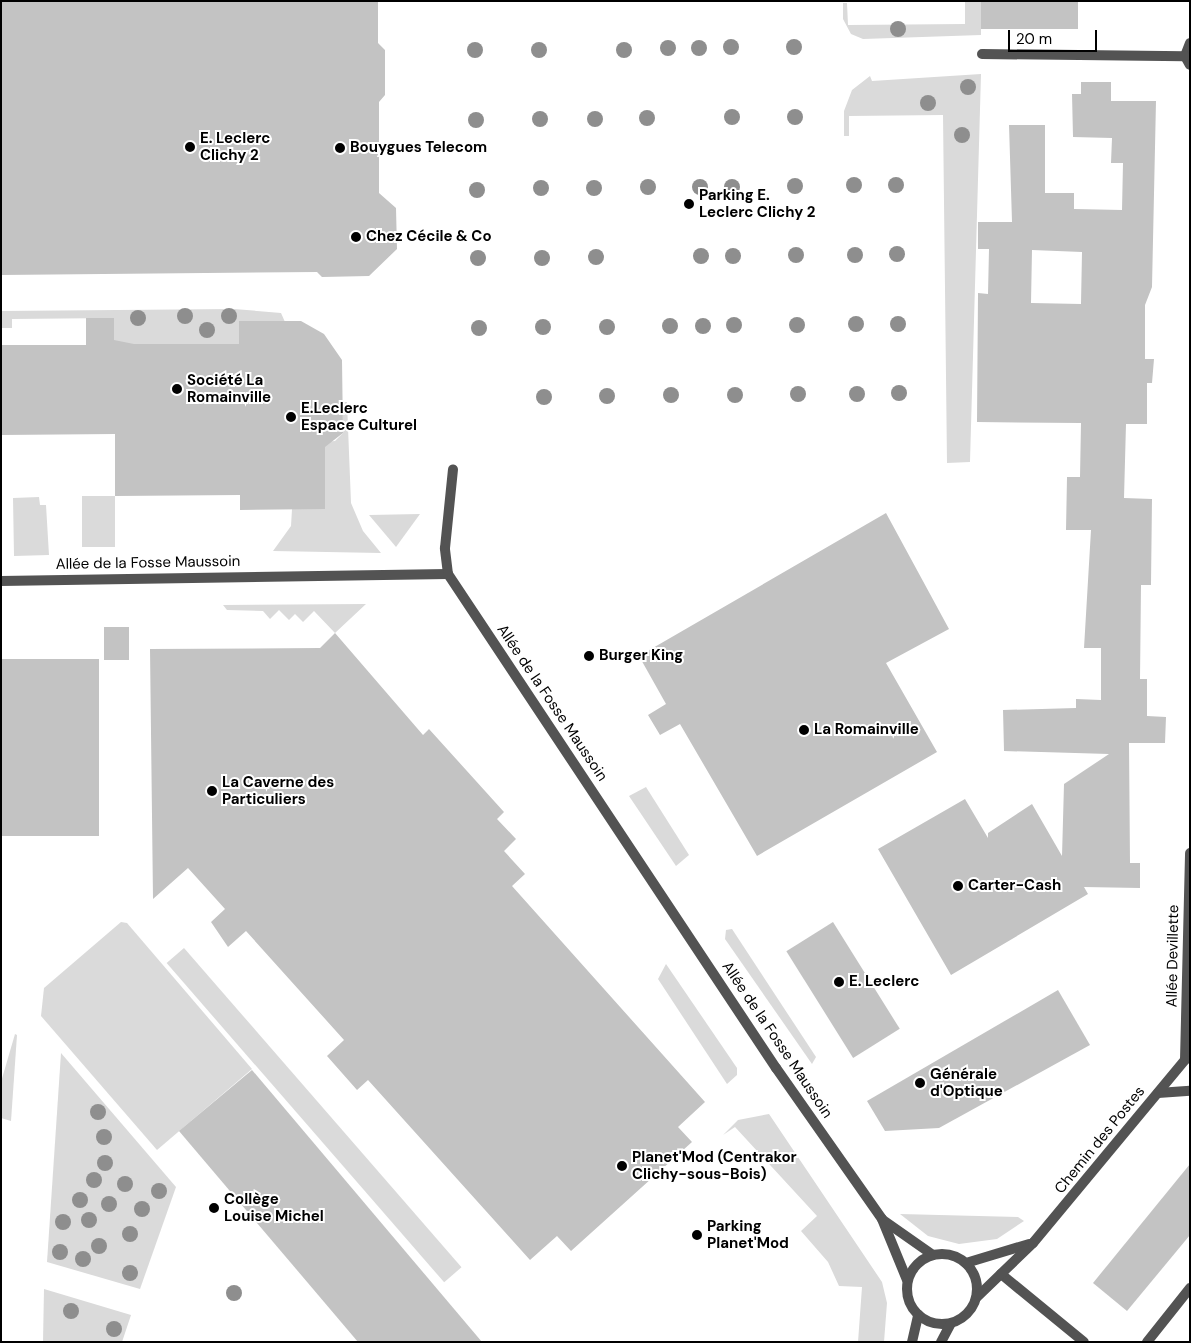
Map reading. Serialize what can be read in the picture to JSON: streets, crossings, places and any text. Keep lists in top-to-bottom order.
{
  "streets": {
    "street": ["Allée de la Fosse Maussoin", "Allée Devillette", "Chemin des Postes"]
  },
  "crossings": [
    ["Allée de la Fosse Maussoin", "Chemin des Postes"],
    ["Allée Devillette", "Chemin des Postes"]
  ],
  "places": [
    "E. Leclerc Clichy 2",
    "Bouygues Telecom",
    "Parking E. Leclerc Clichy 2",
    "Chez Cécile & Co",
    "Société La Romainville",
    "E.Leclerc Espace Culturel",
    "Burger King",
    "La Romainville",
    "La Caverne des Particuliers",
    "Carter-Cash",
    "E. Leclerc",
    "Générale d'Optique",
    "Planet'Mod (Centrakor Clichy-sous-Bois)",
    "Collège Louise Michel",
    "Parking Planet'Mod"
  ],
  "scale_bar": "20 m"
}
